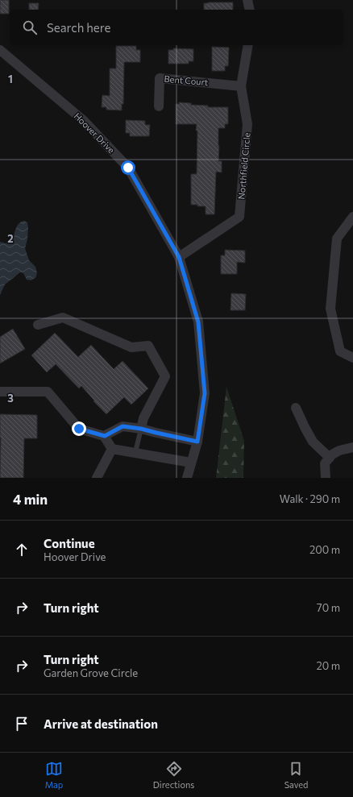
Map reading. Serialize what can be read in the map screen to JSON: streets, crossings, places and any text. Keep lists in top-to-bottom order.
{
  "streets": {
    "street": ["Bent Court", "Hoover Drive", "Northfield Circle"]
  },
  "crossings": [
    ["Bent Court", "Northfield Circle"],
    ["Hoover Drive", "Northfield Circle"]
  ],
  "page": {
    "search": "Search here",
    "heading": ["4 min", "Walk · 290 m"],
    "list": [
      ["Continue", "Hoover Drive", "200 m"],
      ["Turn right", "70 m"],
      ["Turn right", "Garden Grove Circle", "20 m"],
      "Arrive at destination"
    ],
    "nav": ["Map", "Directions", "Saved"]
  },
  "grid": {
    "rows": ["1", "2", "3"]
  }
}
